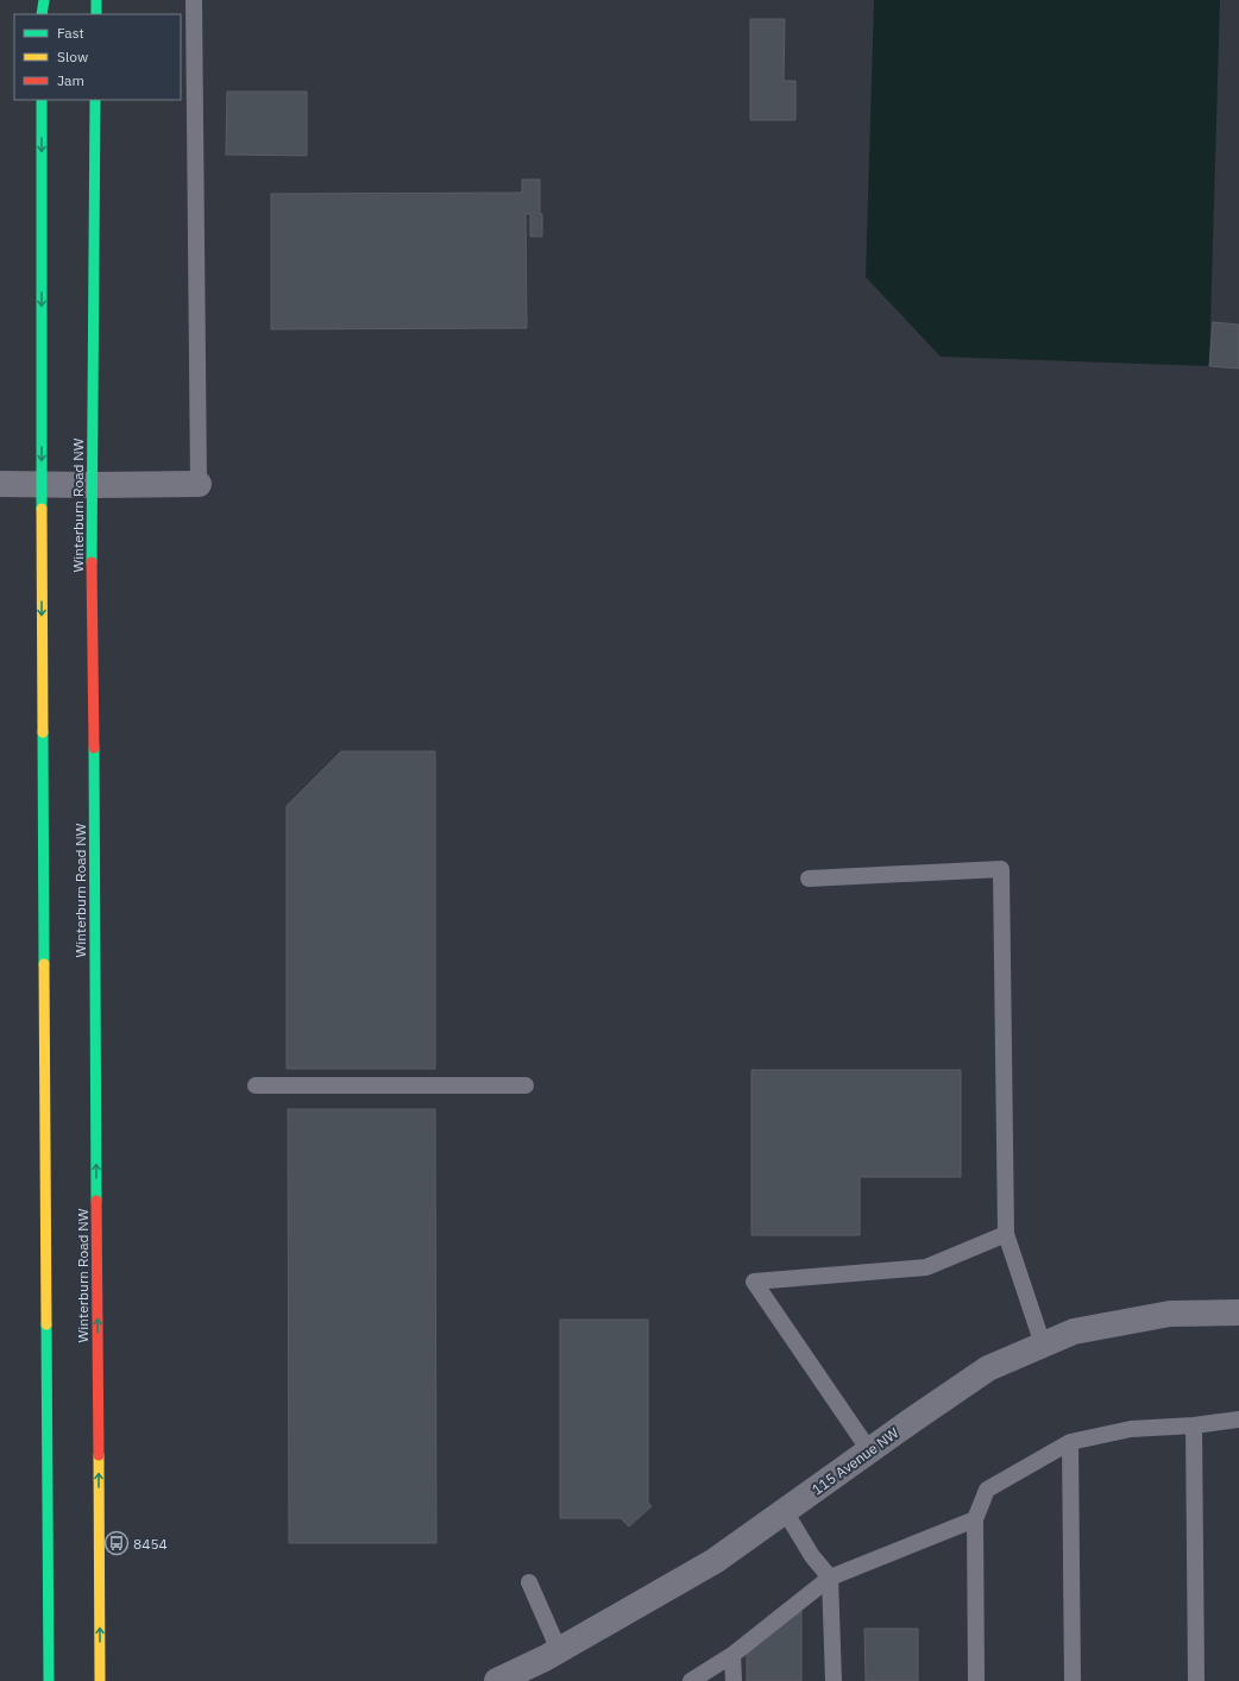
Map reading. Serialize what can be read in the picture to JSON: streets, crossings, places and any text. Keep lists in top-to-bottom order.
{
  "streets": {
    "main road": ["Winterburn Road NW"],
    "street": ["115 Avenue NW"]
  },
  "places": {
    "bus stop": ["8454"]
  },
  "legend": ["Fast", "Slow", "Jam"]
}
